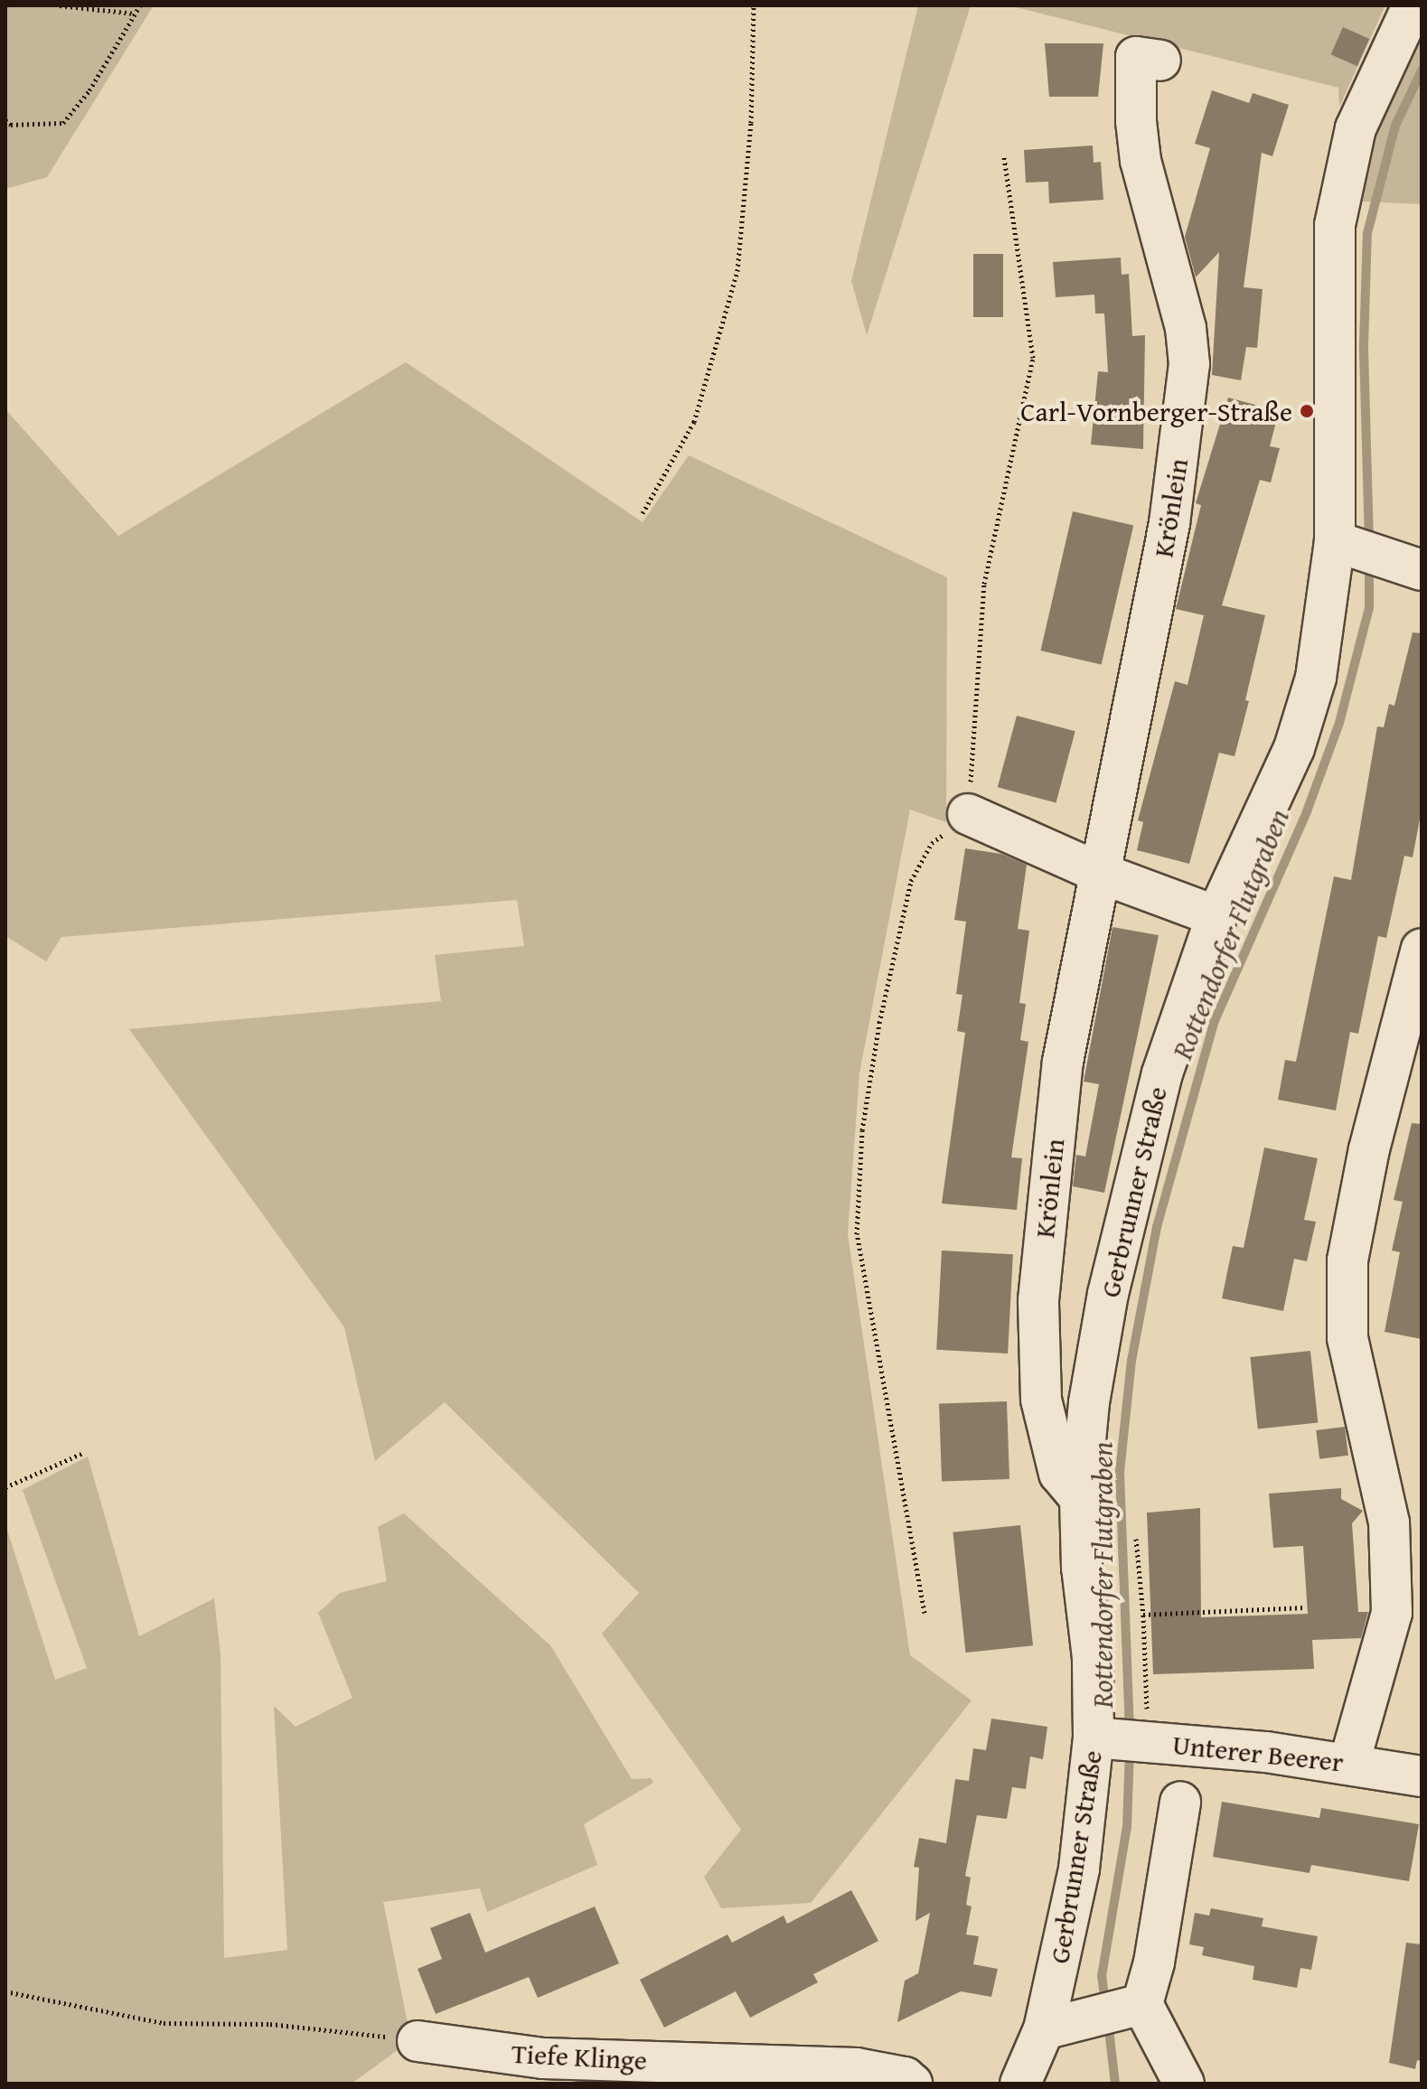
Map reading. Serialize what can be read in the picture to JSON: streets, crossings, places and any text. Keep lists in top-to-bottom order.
{
  "streets": {
    "street": [
      "Krönlein",
      "Gerbrunner Straße",
      "Unterer Beerer",
      "Tiefe Klinge"
    ]
  },
  "crossings": [
    ["Krönlein", "Gerbrunner Straße"],
    ["Gerbrunner Straße", "Unterer Beerer"]
  ],
  "water": ["Rottendorfer Flutgraben"],
  "places": ["Carl-Vornberger-Straße"]
}
